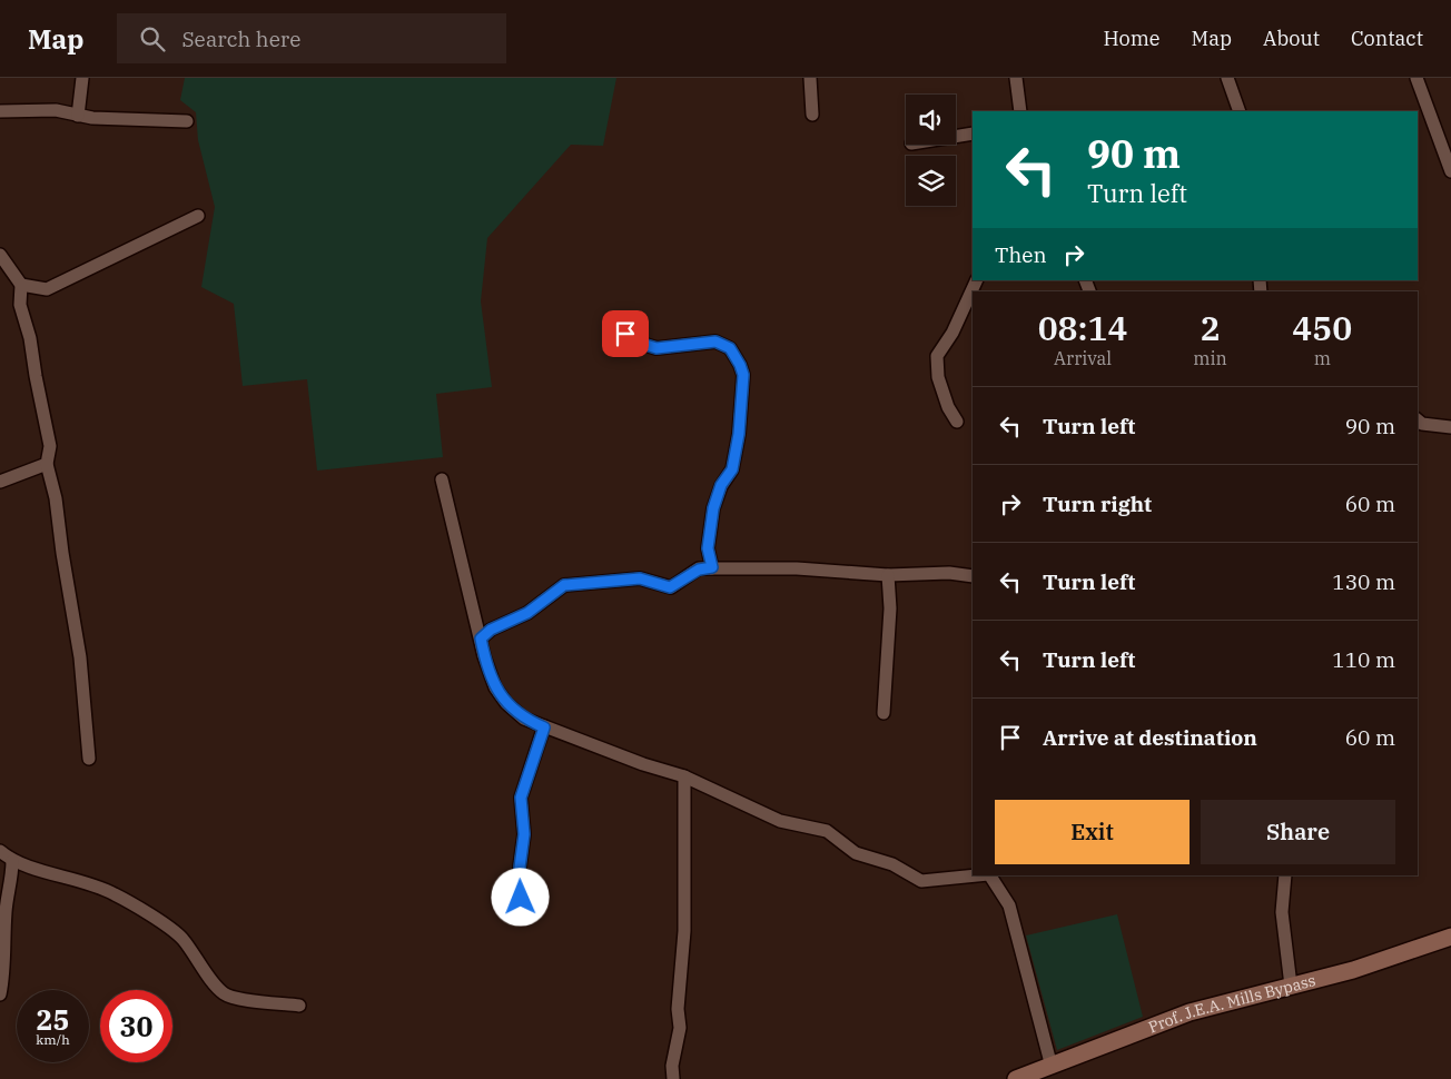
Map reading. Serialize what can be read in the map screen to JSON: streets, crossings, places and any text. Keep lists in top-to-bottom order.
{
  "streets": {
    "street": ["Prof. J.E.A. Mills Bypass"]
  },
  "page": {
    "header": "Map",
    "search": "Search here",
    "nav": [
      "Home",
      "Map",
      "About",
      "Contact"
    ],
    "turn": ["90 m", "Turn left"],
    "then": "Then",
    "eta": [
      "08:14",
      "Arrival",
      "2",
      "min",
      "450",
      "m"
    ],
    "list": [
      {
        "name": "Turn left",
        "value": "90 m"
      },
      {
        "name": "Turn right",
        "value": "60 m"
      },
      {
        "name": "Turn left",
        "value": "130 m"
      },
      {
        "name": "Turn left",
        "value": "110 m"
      },
      {
        "name": "Arrive at destination",
        "value": "60 m"
      }
    ],
    "buttons": ["Exit", "Share"],
    "speed": "25 km/h",
    "limit": "30"
  }
}
